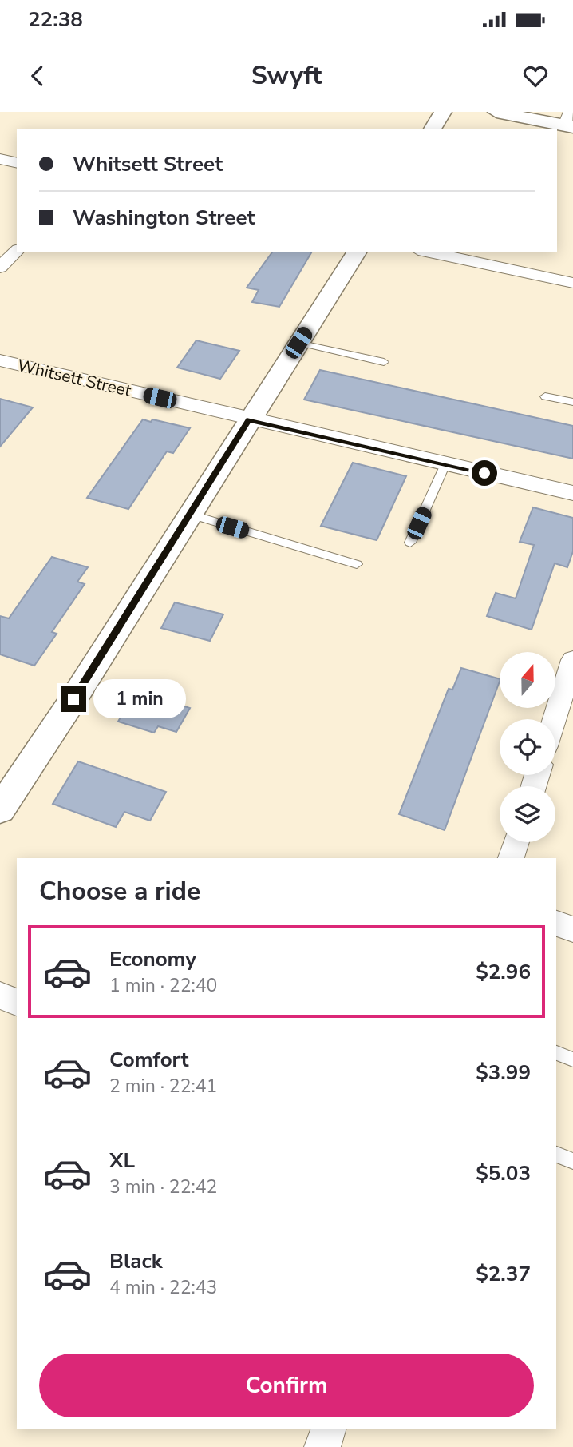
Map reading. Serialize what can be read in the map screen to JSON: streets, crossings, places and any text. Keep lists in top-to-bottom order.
{
  "streets": {
    "street": ["Whitsett Street"]
  },
  "north": "top",
  "page": {
    "status": "22:38",
    "header": "Swyft",
    "banner": ["Whitsett Street", "Washington Street"],
    "bubble": "1 min",
    "heading": "Choose a ride",
    "list": [
      {
        "name": "Economy",
        "note": "1 min · 22:40",
        "value": "$2.96"
      },
      {
        "name": "Comfort",
        "note": "2 min · 22:41",
        "value": "$3.99"
      },
      {
        "name": "XL",
        "note": "3 min · 22:42",
        "value": "$5.03"
      },
      {
        "name": "Black",
        "note": "4 min · 22:43",
        "value": "$2.37"
      }
    ],
    "buttons": "Confirm"
  }
}
